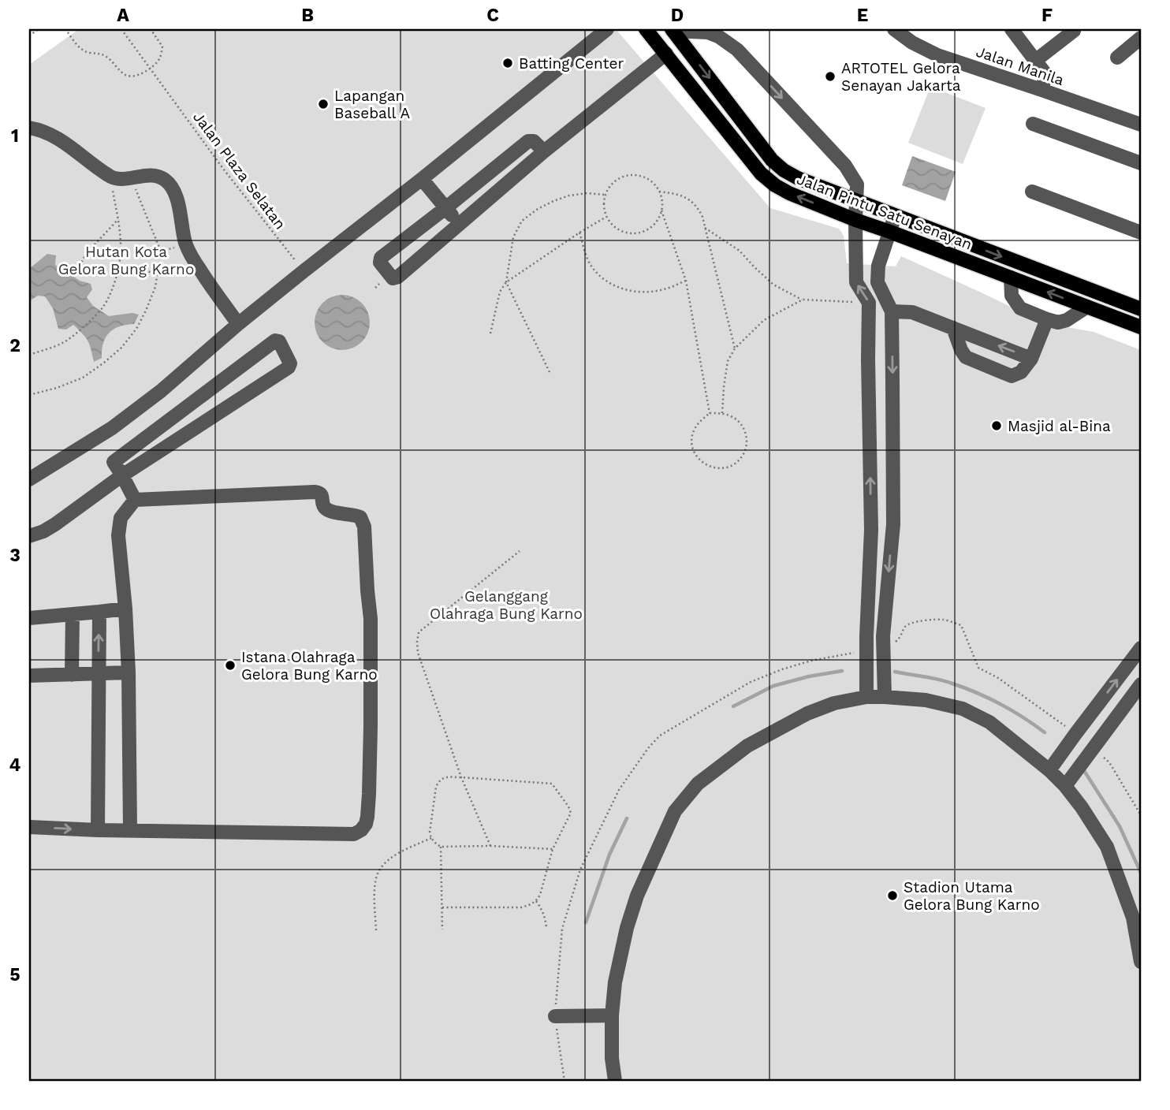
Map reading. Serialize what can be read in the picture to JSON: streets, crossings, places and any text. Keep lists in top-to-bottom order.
{
  "streets": {
    "main road": ["Jalan Pintu Satu Senayan"],
    "street": ["Jalan Manila"],
    "path": ["Jalan Plaza Selatan"]
  },
  "parks": ["Hutan Kota Gelora Bung Karno", "Gelanggang Olahraga Bung Karno"],
  "places": [
    "Batting Center",
    "ARTOTEL Gelora Senayan Jakarta",
    "Lapangan Baseball A",
    "Masjid al-Bina",
    "Istana Olahraga Gelora Bung Karno",
    "Stadion Utama Gelora Bung Karno"
  ],
  "grid": {
    "columns": [
      "A",
      "B",
      "C",
      "D",
      "E",
      "F"
    ],
    "rows": [
      "1",
      "2",
      "3",
      "4",
      "5"
    ]
  }
}
